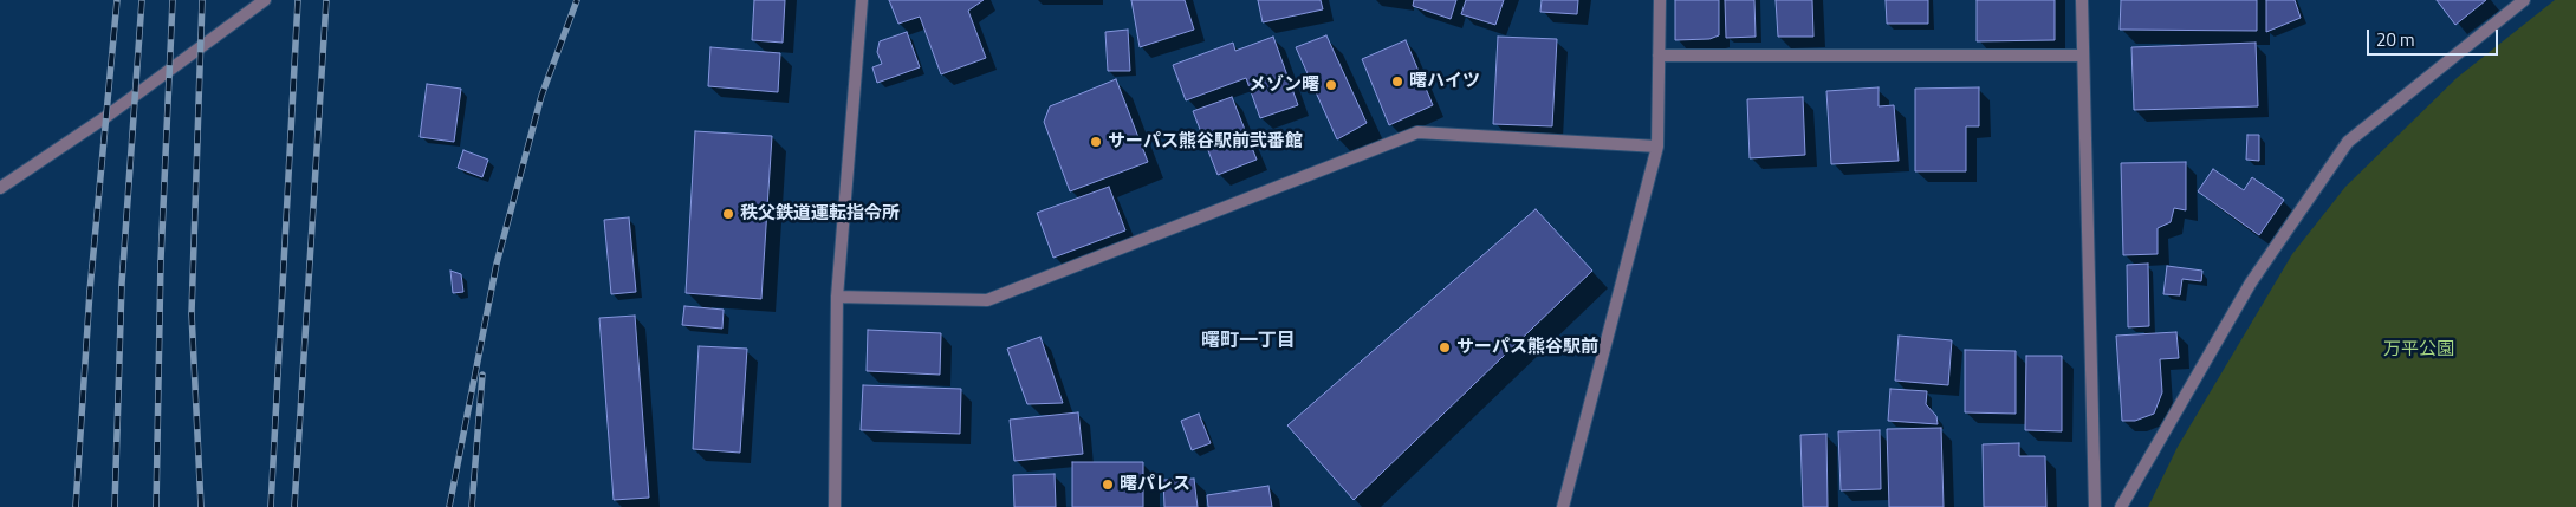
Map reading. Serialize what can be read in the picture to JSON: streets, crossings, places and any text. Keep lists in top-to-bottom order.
{
  "districts": ["曙町一丁目"],
  "parks": ["万平公園"],
  "places": [
    "曙ハイツ",
    "メゾン曙",
    "サーパス熊谷駅前弐番館",
    "秩父鉄道運転指令所",
    "サーパス熊谷駅前",
    "曙パレス"
  ],
  "scale_bar": "20 m"
}
